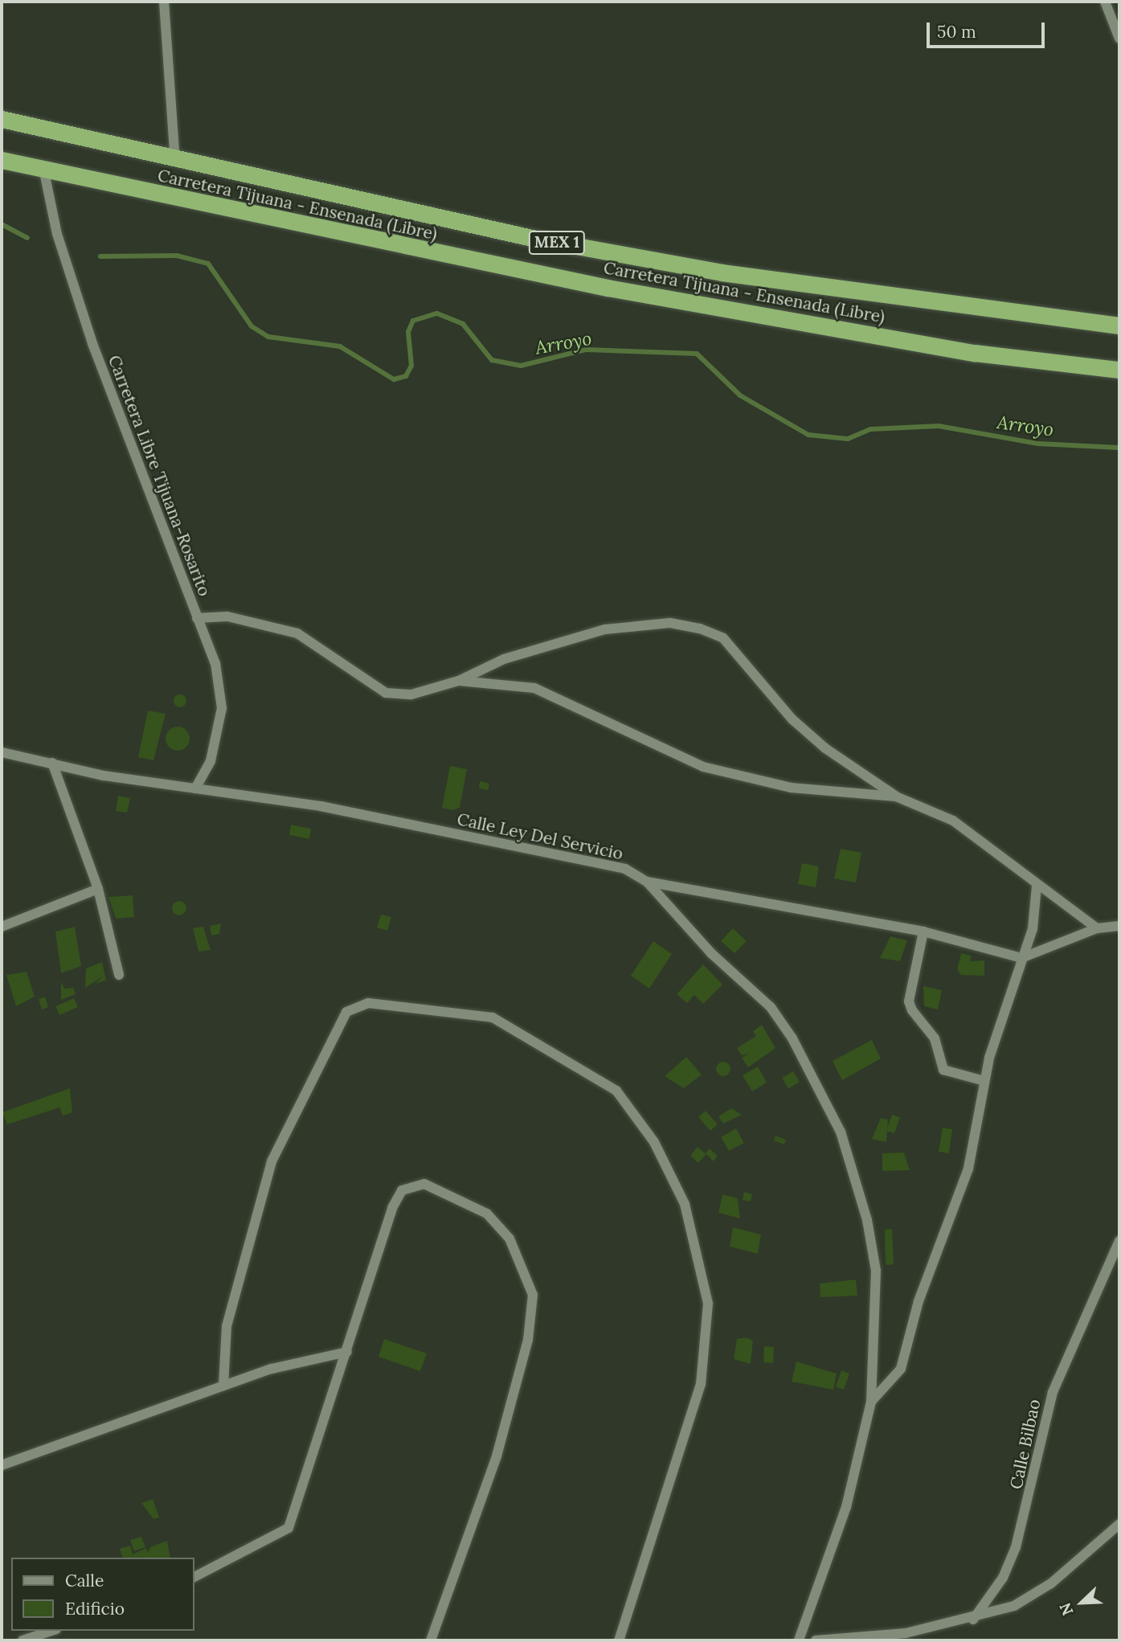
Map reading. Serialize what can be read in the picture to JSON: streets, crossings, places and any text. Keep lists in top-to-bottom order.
{
  "streets": {
    "highway": ["Carretera Tijuana - Ensenada (Libre)", "MEX 1"],
    "street": ["Carretera Libre Tijuana-Rosarito", "Calle Ley Del Servicio", "Calle Bilbao"]
  },
  "crossings": [
    ["Carretera Tijuana - Ensenada (Libre)", "Carretera Libre Tijuana-Rosarito"],
    ["Carretera Libre Tijuana-Rosarito", "Calle Ley Del Servicio"]
  ],
  "water": ["Arroyo"],
  "legend": ["Calle", "Edificio"],
  "scale_bar": "50 m",
  "north": "bottom left"
}
